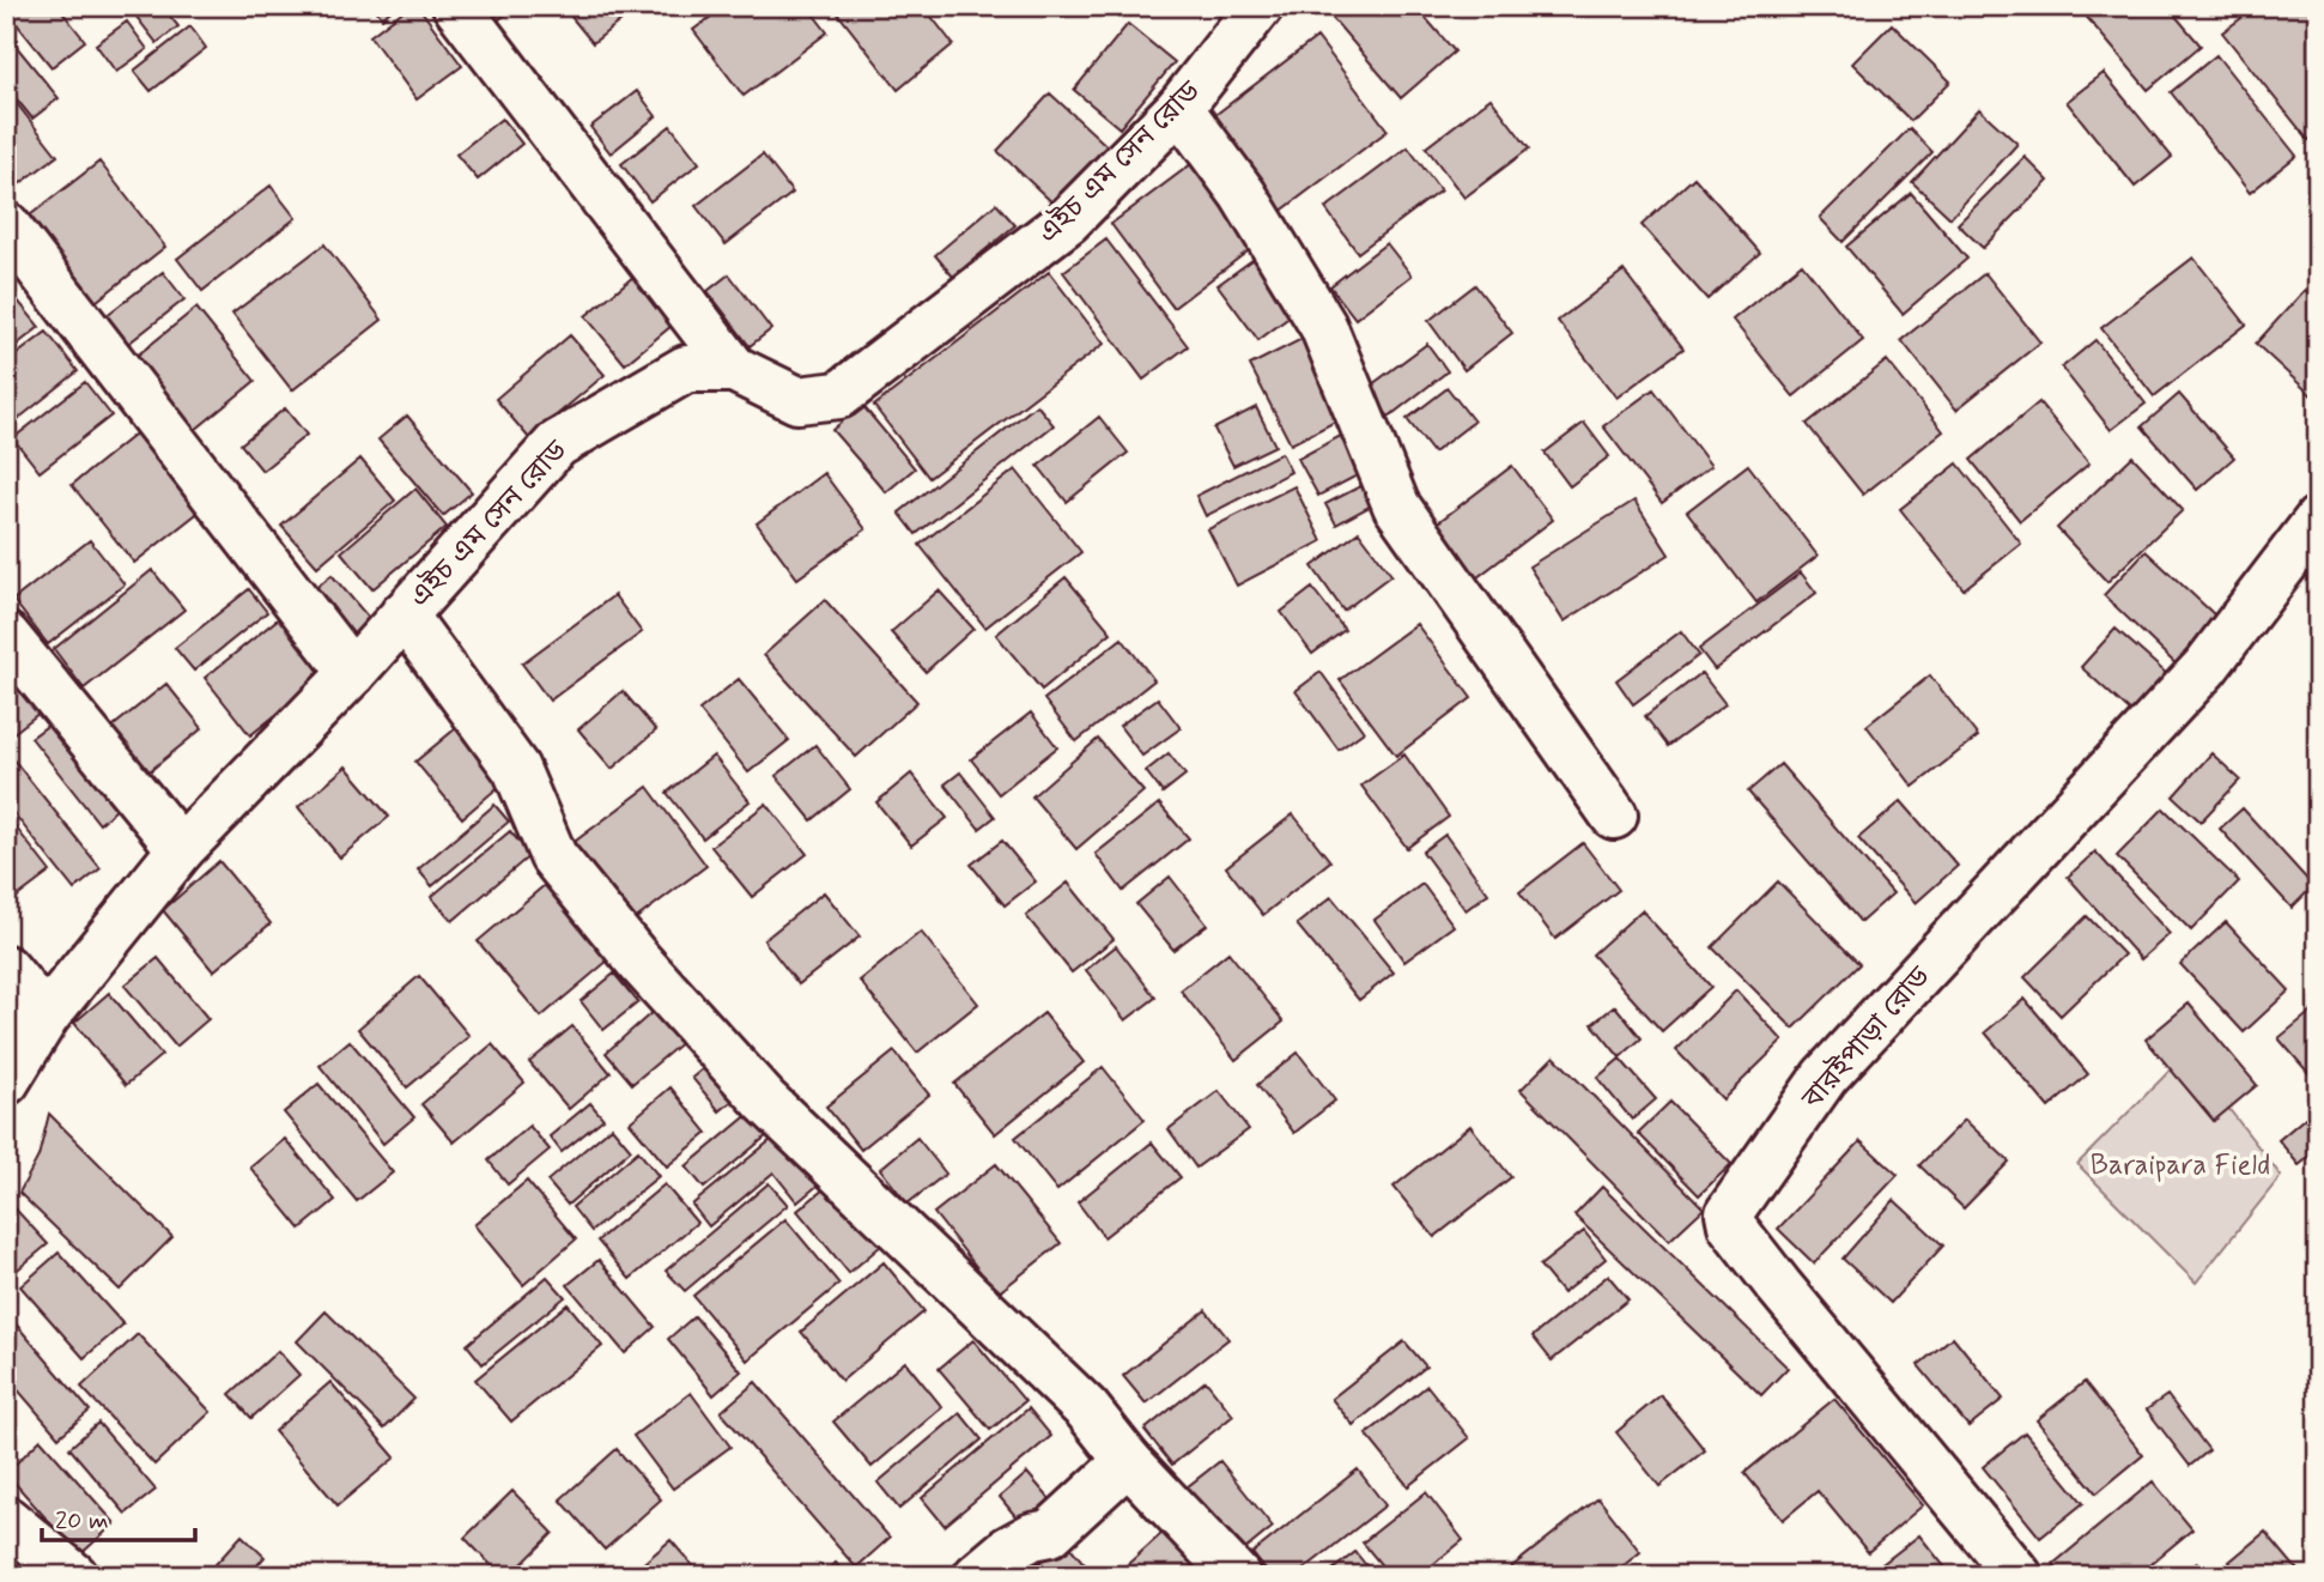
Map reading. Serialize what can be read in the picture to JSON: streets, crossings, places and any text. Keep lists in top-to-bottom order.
{
  "streets": {
    "street": ["এইচ এম সেন রোড", "বারইপাড়া রোড"]
  },
  "parks": ["Baraipara Field"],
  "scale_bar": "20 m"
}
